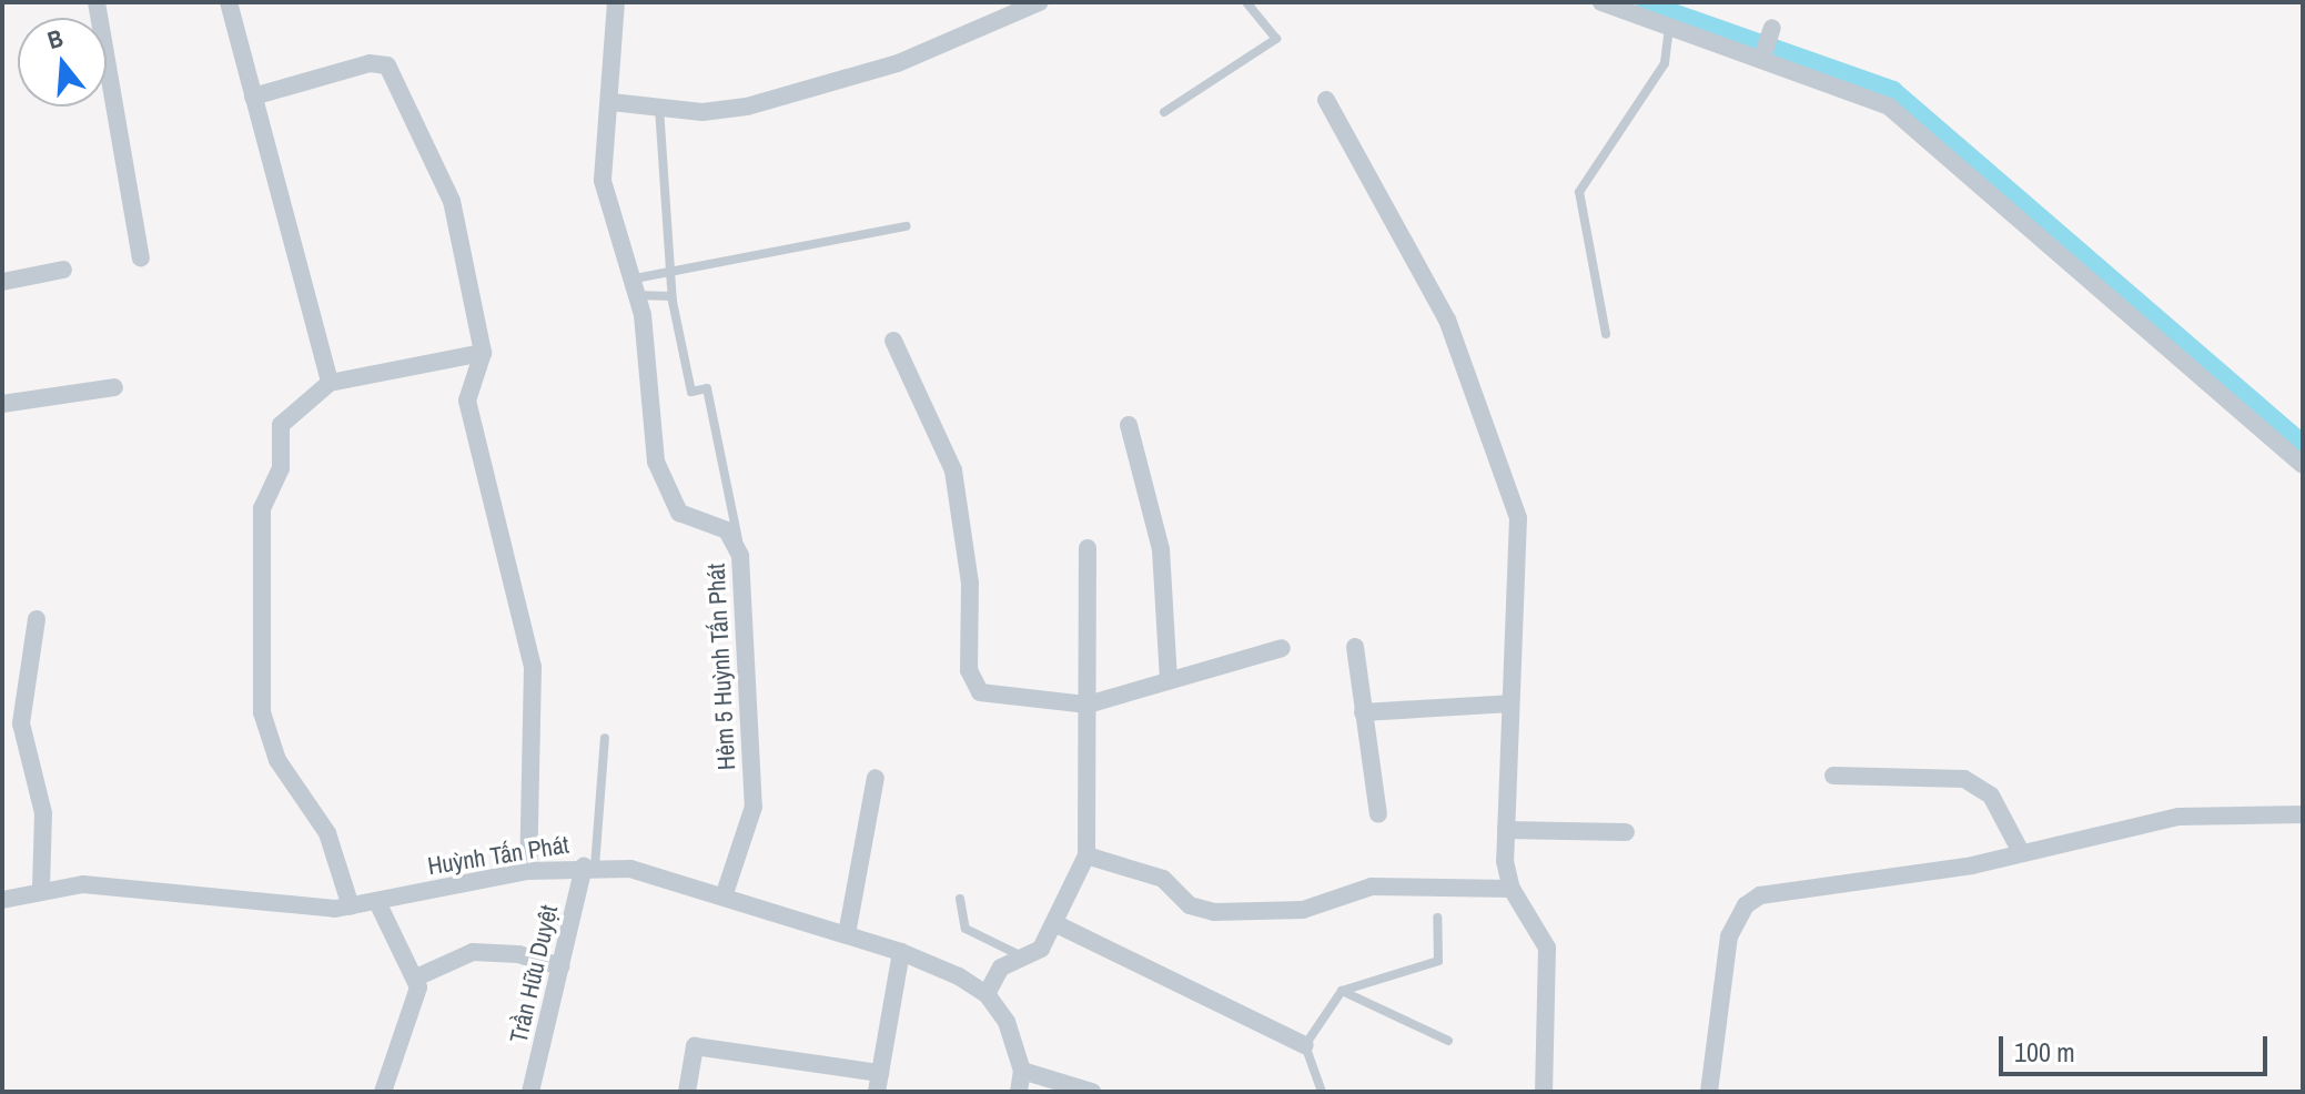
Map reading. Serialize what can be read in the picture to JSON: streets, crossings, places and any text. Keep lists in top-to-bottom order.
{
  "streets": {
    "street": ["Hẻm 5 Huỳnh Tấn Phát", "Huỳnh Tấn Phát", "Trần Hữu Duyệt"]
  },
  "crossings": [
    ["Hẻm 5 Huỳnh Tấn Phát", "Huỳnh Tấn Phát"],
    ["Huỳnh Tấn Phát", "Trần Hữu Duyệt"]
  ],
  "scale_bar": "100 m",
  "north": "top"
}
